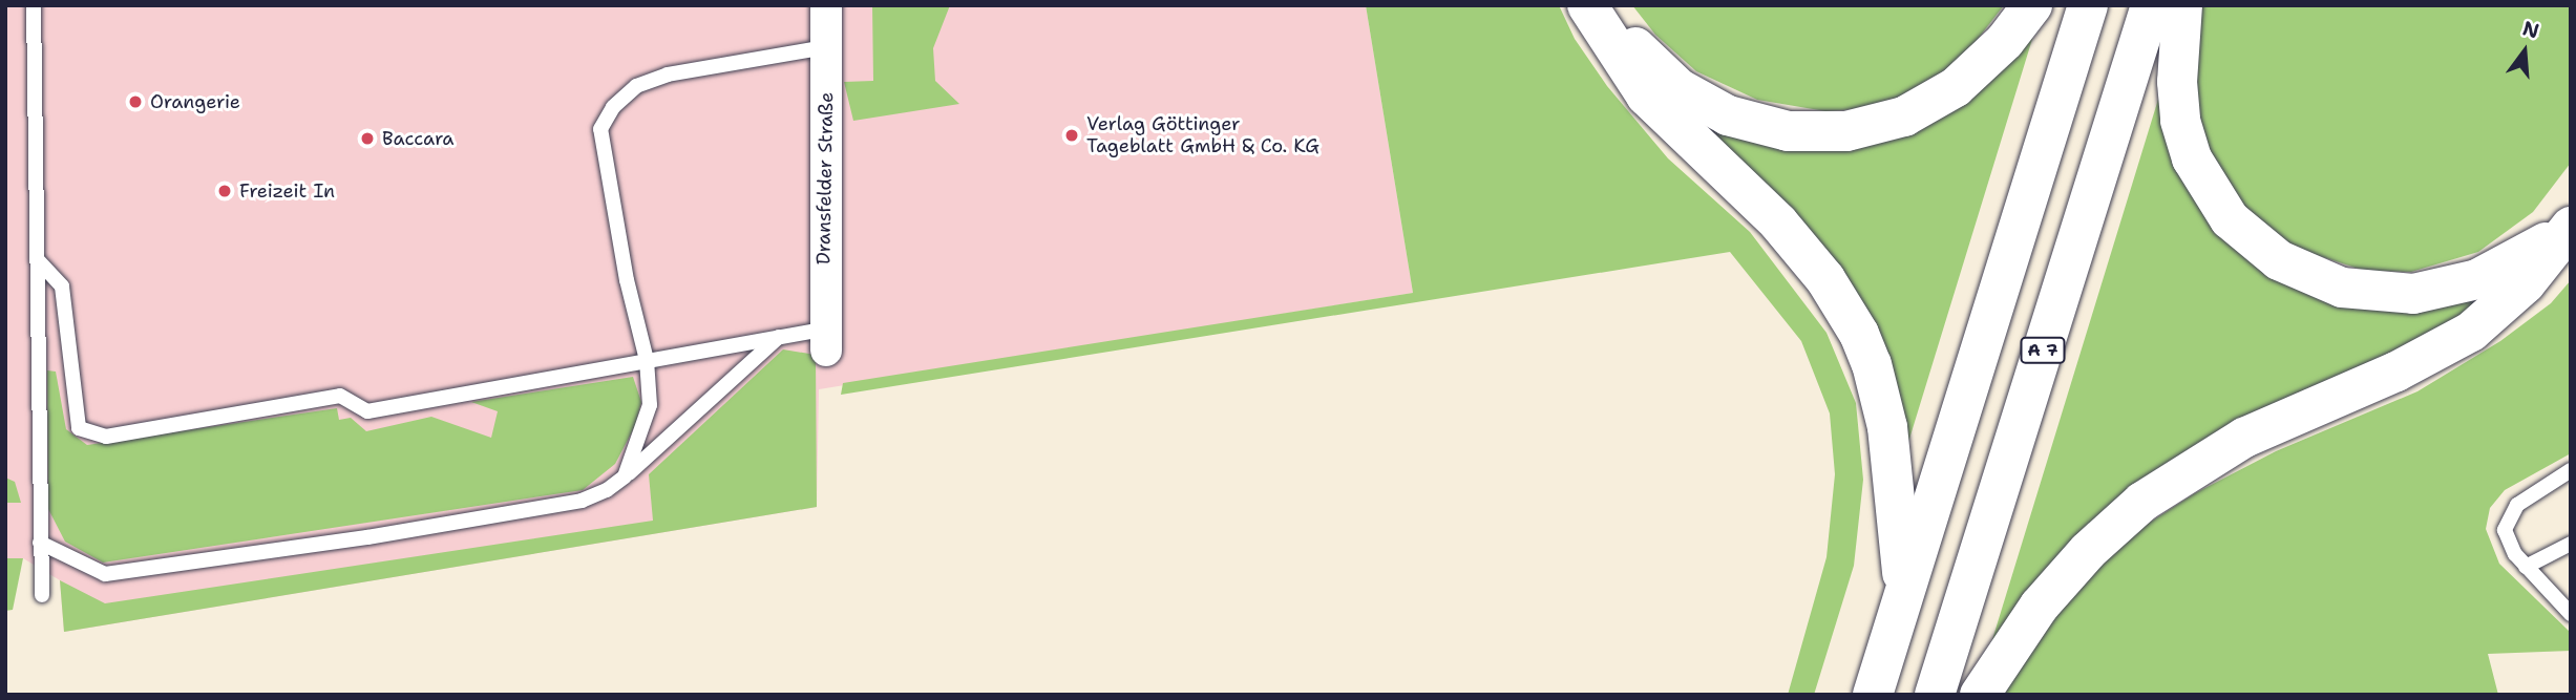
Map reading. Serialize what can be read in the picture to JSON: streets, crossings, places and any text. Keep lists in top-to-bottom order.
{
  "streets": {
    "highway": ["A 7"],
    "street": ["Dransfelder Straße"]
  },
  "places": [
    "Orangerie",
    "Verlag Göttinger Tageblatt GmbH & Co. KG",
    "Baccara",
    "Freizeit In"
  ],
  "north": "top"
}
